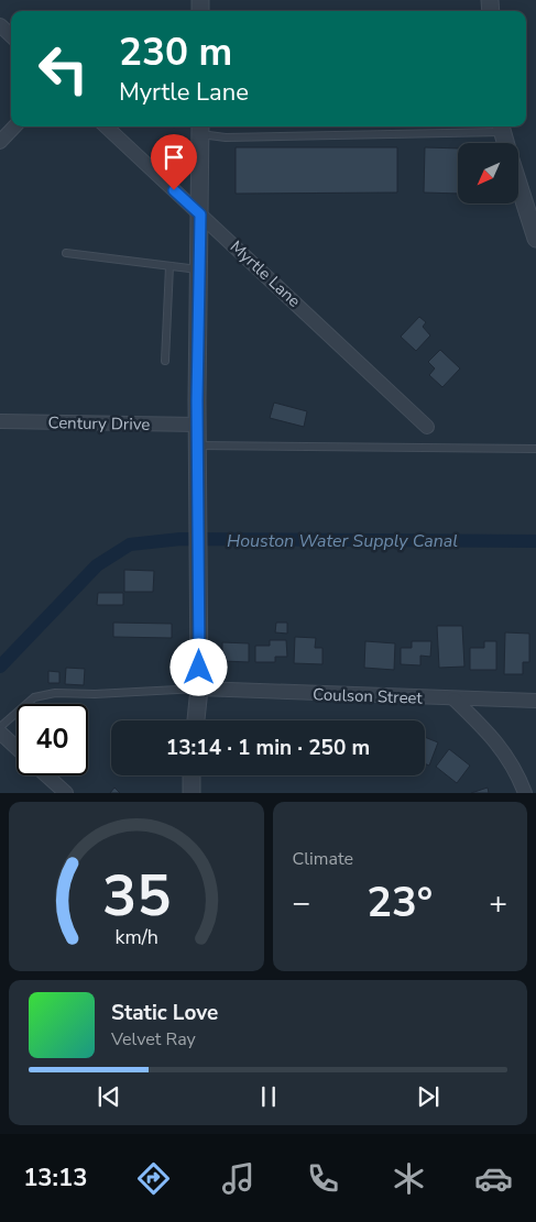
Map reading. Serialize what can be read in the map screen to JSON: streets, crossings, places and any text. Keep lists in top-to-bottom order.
{
  "streets": {
    "street": ["Myrtle Lane", "Century Drive", "Coulson Street"]
  },
  "water": ["Houston Water Supply Canal"],
  "north": "bottom left",
  "page": {
    "turn": ["230 m", "Myrtle Lane"],
    "limit": "40",
    "trip": "13:14 · 1 min · 250 m",
    "tile": "Climate",
    "heat": ["−", "23°", "+"],
    "song": ["Static Love", "Velvet Ray"],
    "tabs": "13:13",
    "gauge": ["35", "km/h"]
  }
}
